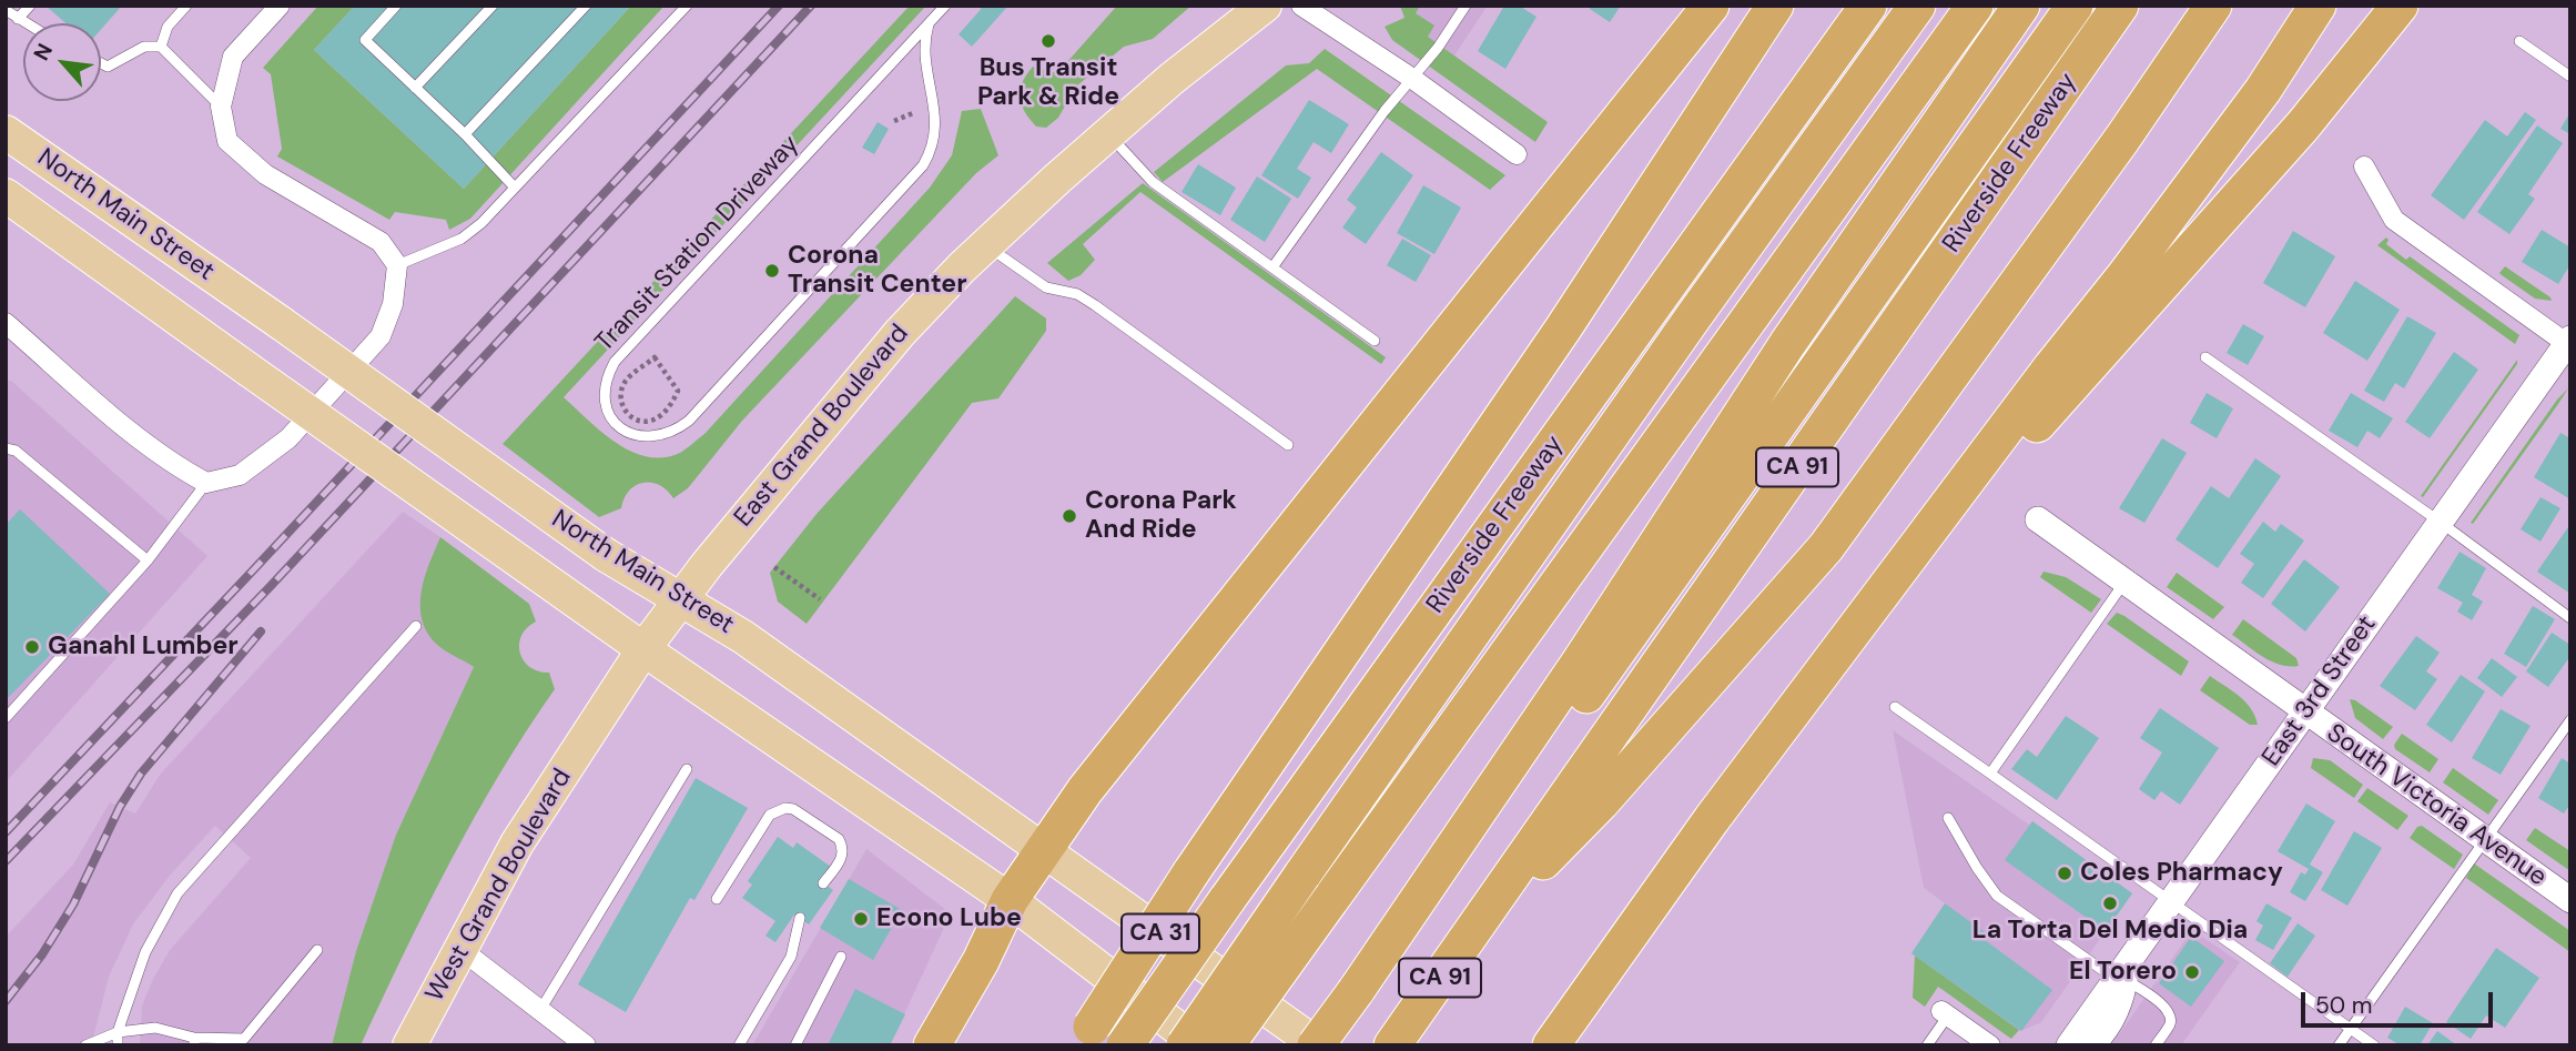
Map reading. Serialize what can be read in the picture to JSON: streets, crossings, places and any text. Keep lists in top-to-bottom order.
{
  "streets": {
    "highway": ["Riverside Freeway", "CA 91"],
    "main road": [
      "North Main Street",
      "East Grand Boulevard",
      "West Grand Boulevard",
      "CA 31"
    ],
    "street": ["East 3rd Street", "South Victoria Avenue"],
    "lane": ["Transit Station Driveway"]
  },
  "crossings": [
    ["North Main Street", "East Grand Boulevard"],
    ["North Main Street", "West Grand Boulevard"],
    ["East Grand Boulevard", "West Grand Boulevard"],
    ["East 3rd Street", "South Victoria Avenue"]
  ],
  "places": [
    "Bus Transit Park & Ride",
    "Corona Transit Center",
    "Corona Park And Ride",
    "Ganahl Lumber",
    "Coles Pharmacy",
    "La Torta Del Medio Dia",
    "Econo Lube",
    "El Torero"
  ],
  "scale_bar": "50 m",
  "north": "top left"
}
